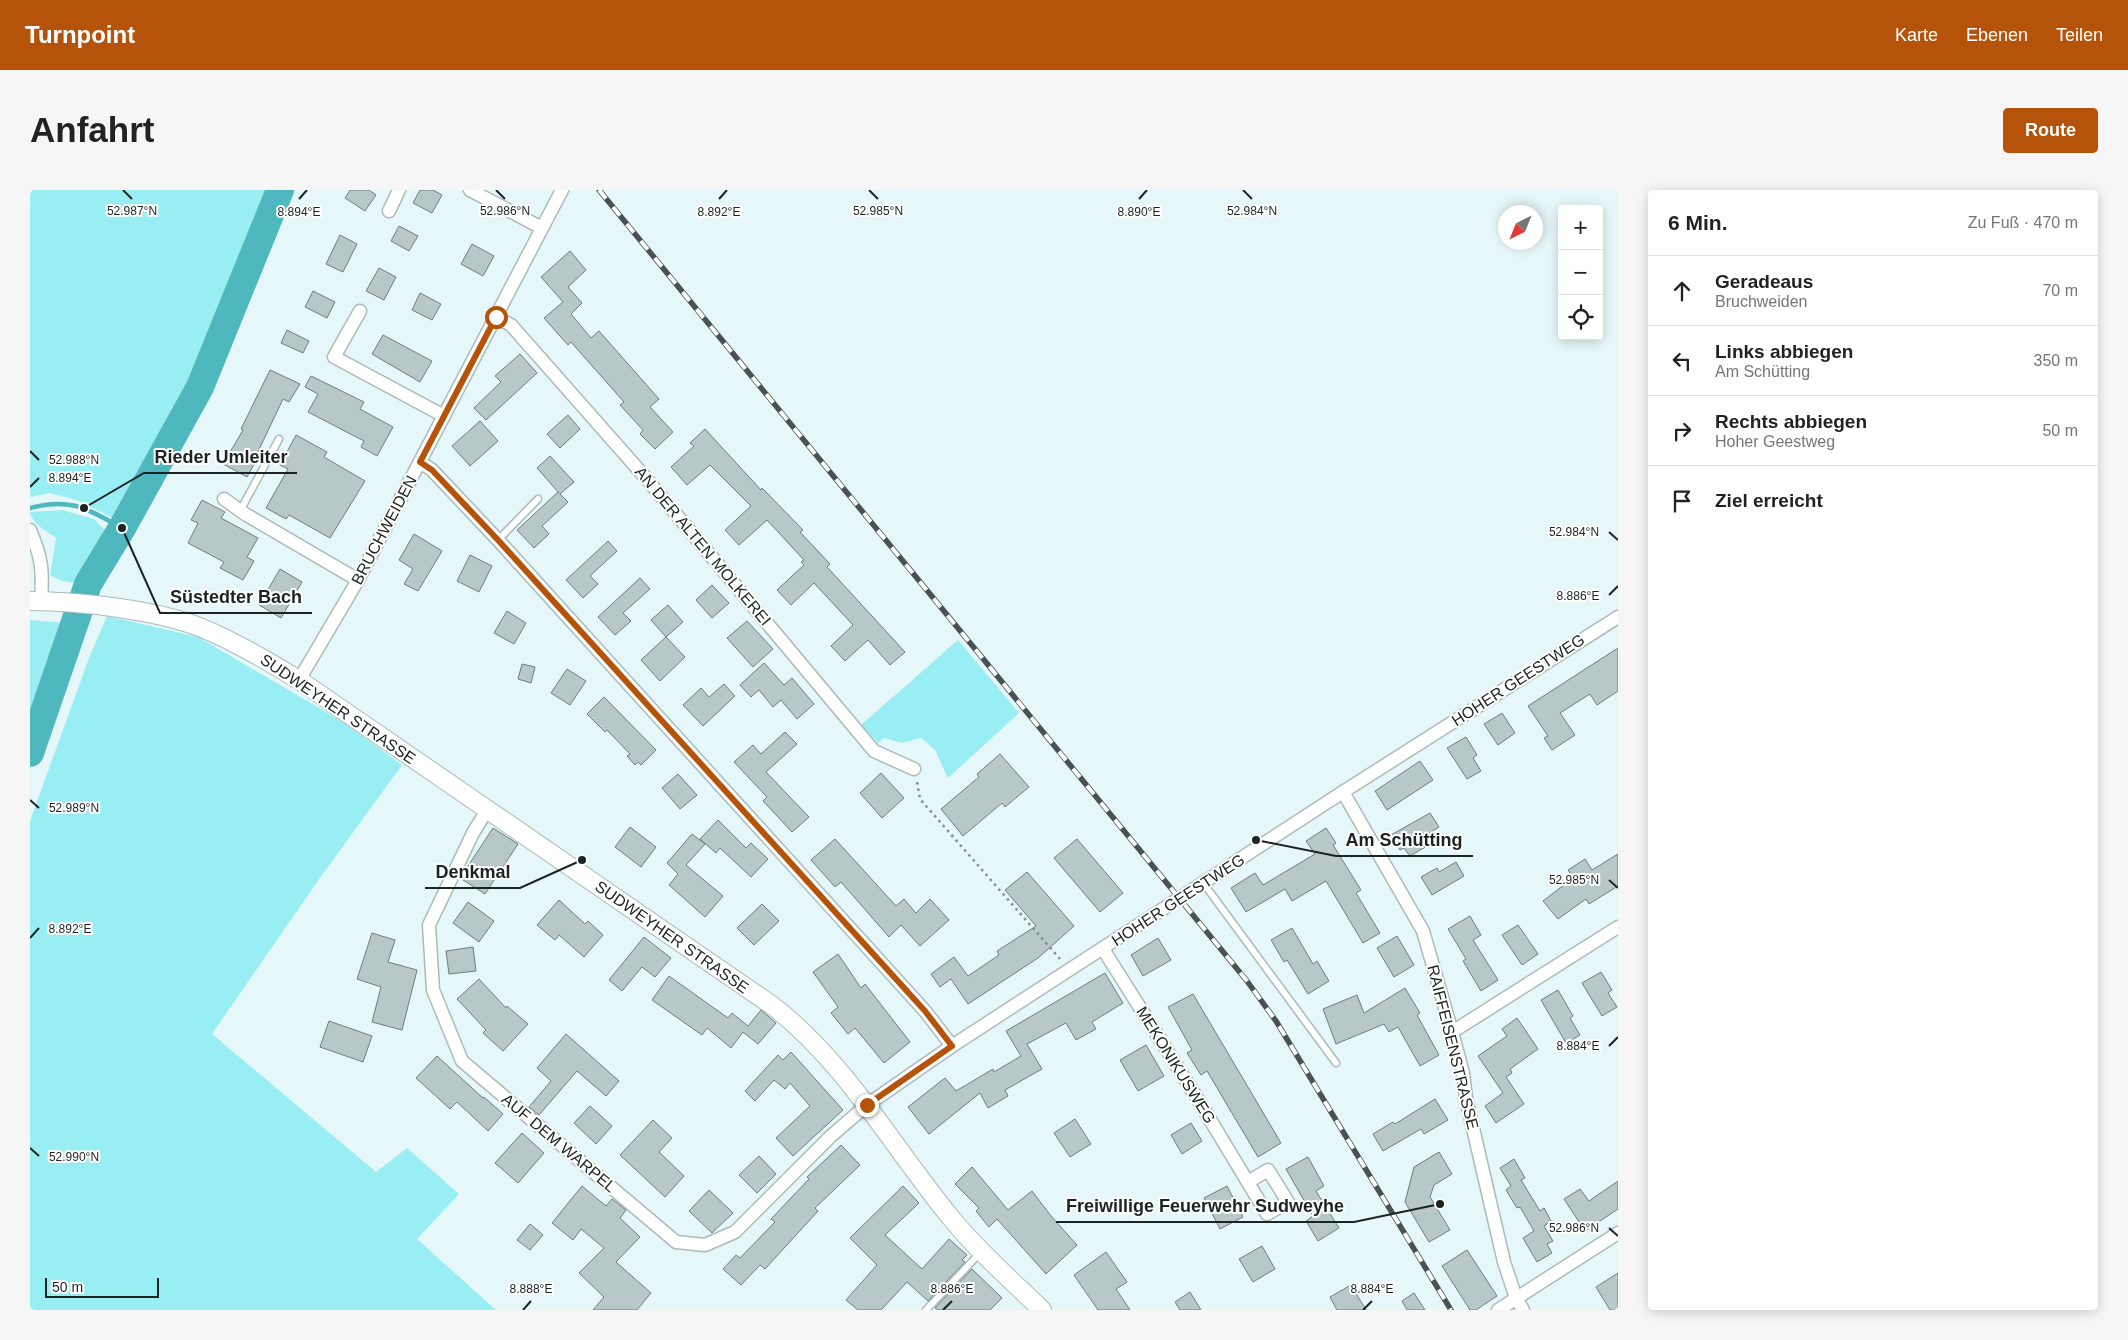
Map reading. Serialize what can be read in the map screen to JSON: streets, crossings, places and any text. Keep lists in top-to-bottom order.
{
  "streets": {
    "street": [
      "BRUCHWEIDEN",
      "AN DER ALTEN MOLKEREI",
      "HOHER GEESTWEG",
      "SUDWEYHER STRASSE",
      "RAIFFEISENSTRASSE",
      "MEKONIKUSWEG",
      "AUF DEM WARPEL"
    ]
  },
  "crossings": [
    ["BRUCHWEIDEN", "AN DER ALTEN MOLKEREI"],
    ["BRUCHWEIDEN", "SUDWEYHER STRASSE"],
    ["HOHER GEESTWEG", "SUDWEYHER STRASSE"],
    ["HOHER GEESTWEG", "RAIFFEISENSTRASSE"],
    ["HOHER GEESTWEG", "MEKONIKUSWEG"],
    ["HOHER GEESTWEG", "AUF DEM WARPEL"],
    ["SUDWEYHER STRASSE", "AUF DEM WARPEL"]
  ],
  "places": [
    "Rieder Umleiter",
    "Süstedter Bach",
    "Am Schütting",
    "Denkmal",
    "Freiwillige Feuerwehr Sudweyhe"
  ],
  "scale_bar": "50 m",
  "north": "bottom left",
  "page": {
    "header": "Turnpoint",
    "nav": ["Karte", "Ebenen", "Teilen"],
    "buttons": "Route",
    "title": "Anfahrt",
    "heading": ["6 Min.", "Zu Fuß · 470 m"],
    "map_buttons": ["+", "−"],
    "list": [
      ["Geradeaus", "Bruchweiden", "70 m"],
      ["Links abbiegen", "Am Schütting", "350 m"],
      ["Rechts abbiegen", "Hoher Geestweg", "50 m"],
      "Ziel erreicht"
    ],
    "scale": "50 m"
  },
  "coordinates": [
    "52.987°N",
    "52.986°N",
    "52.985°N",
    "52.984°N",
    "8.894°E",
    "8.892°E",
    "8.890°E",
    "52.988°N",
    "8.886°E",
    "52.989°N",
    "8.884°E",
    "52.990°N",
    "8.888°E"
  ]
}
